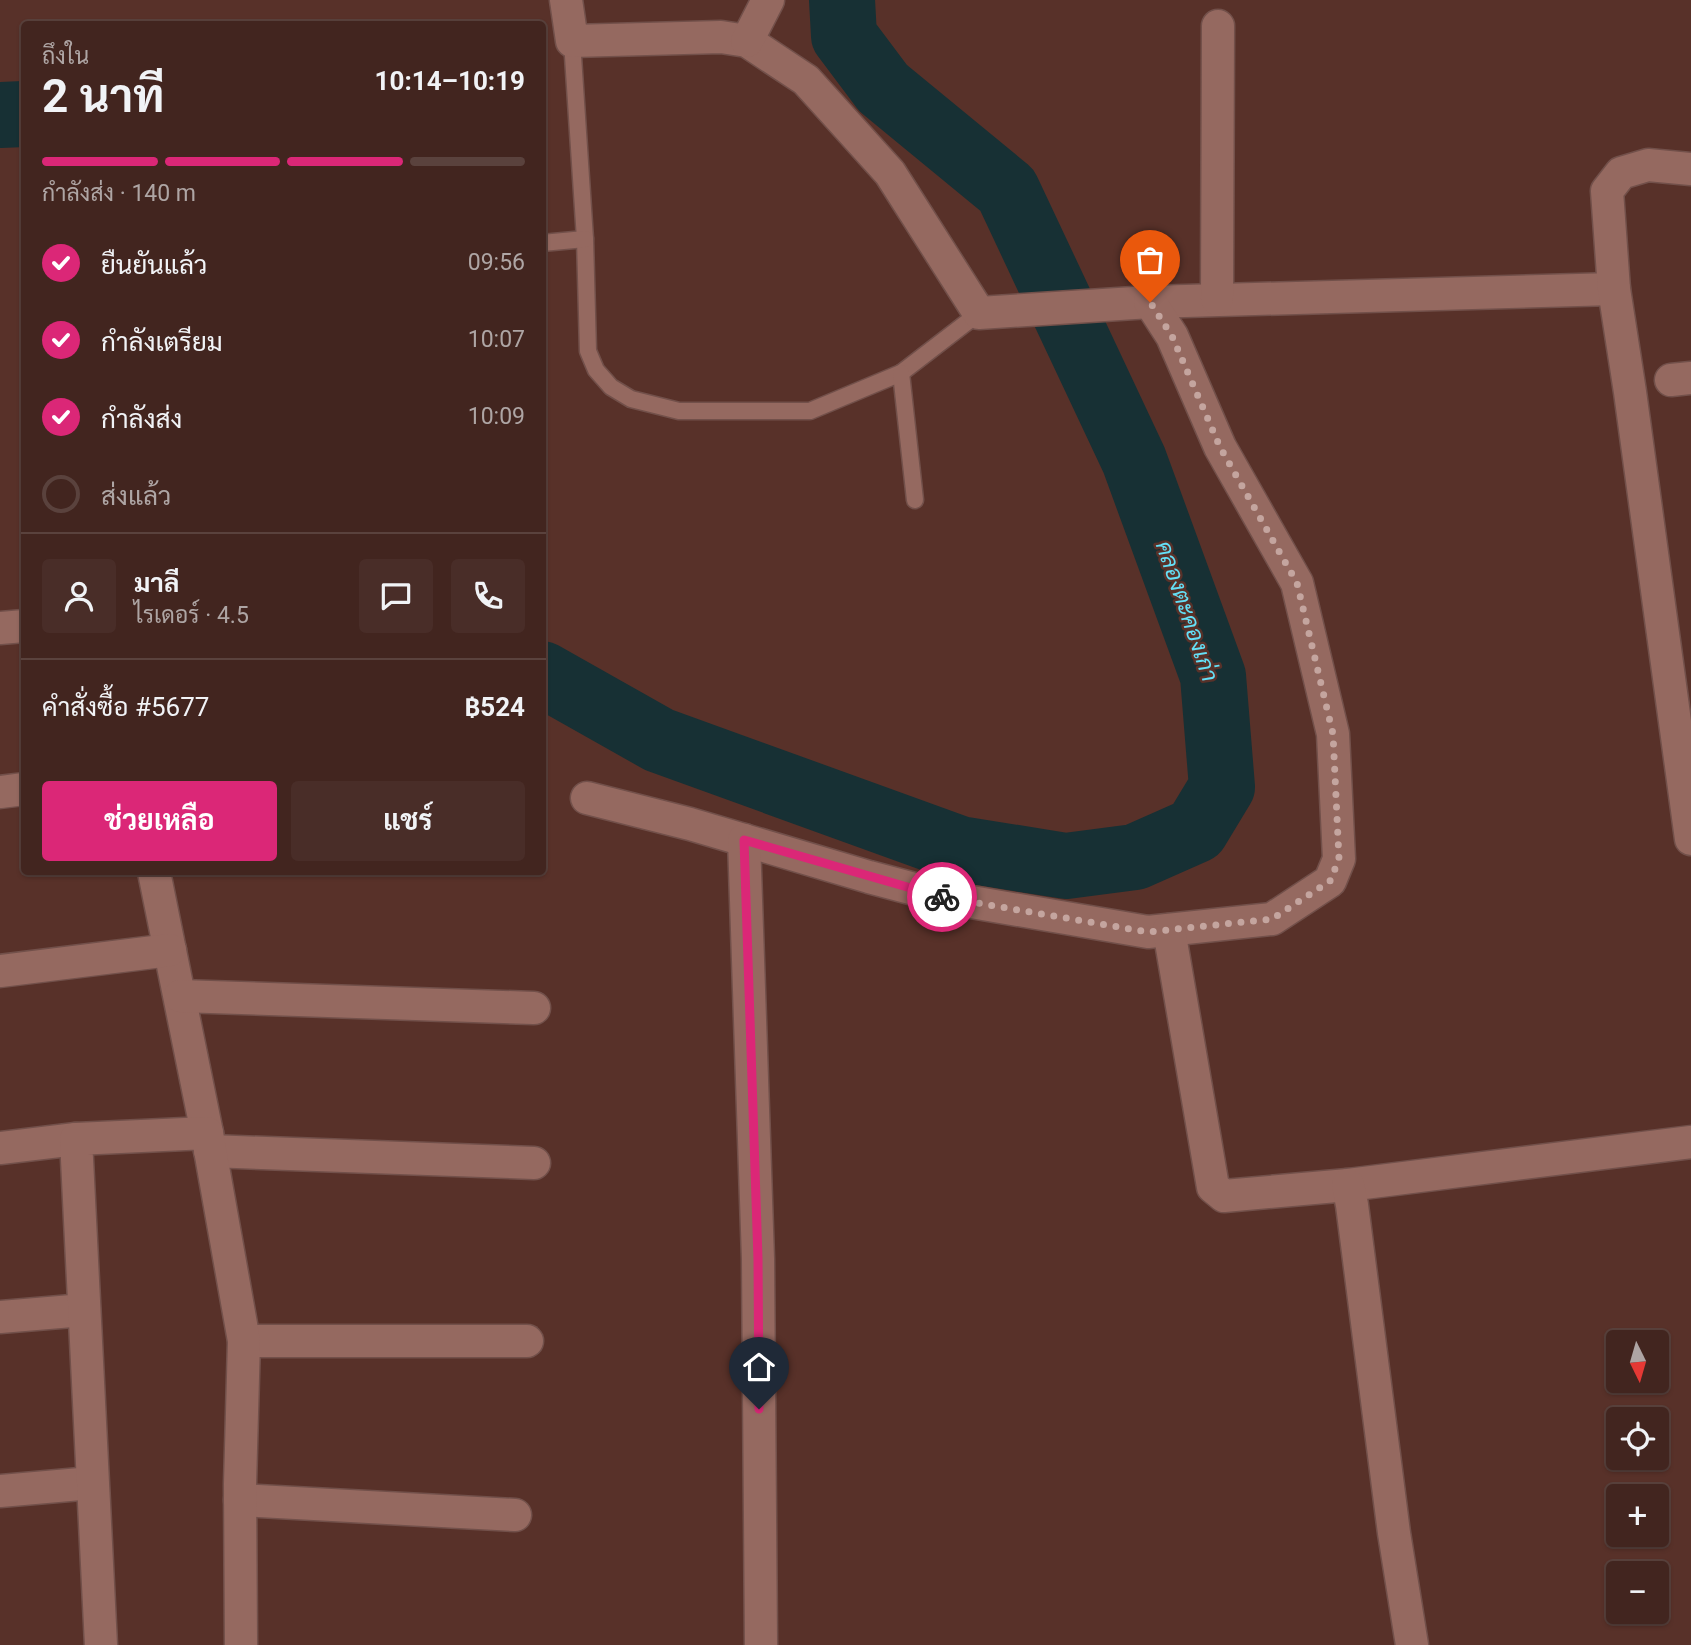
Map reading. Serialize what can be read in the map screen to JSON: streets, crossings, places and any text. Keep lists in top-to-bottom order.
{
  "water": ["คลองตะคองเก่า"],
  "north": "bottom",
  "page": {
    "heading": ["2 นาที", "ถึงใน", "10:14–10:19"],
    "panel": [
      "มาลี",
      "ไรเดอร์ · 4.5",
      "คำสั่งซื้อ #5677",
      "฿524"
    ],
    "bar": "กำลังส่ง · 140 m",
    "list": [
      ["ยืนยันแล้ว", "09:56"],
      ["กำลังเตรียม", "10:07"],
      ["กำลังส่ง", "10:09"],
      "ส่งแล้ว"
    ],
    "buttons": ["ช่วยเหลือ", "แชร์"],
    "map_buttons": ["+", "−"]
  }
}
